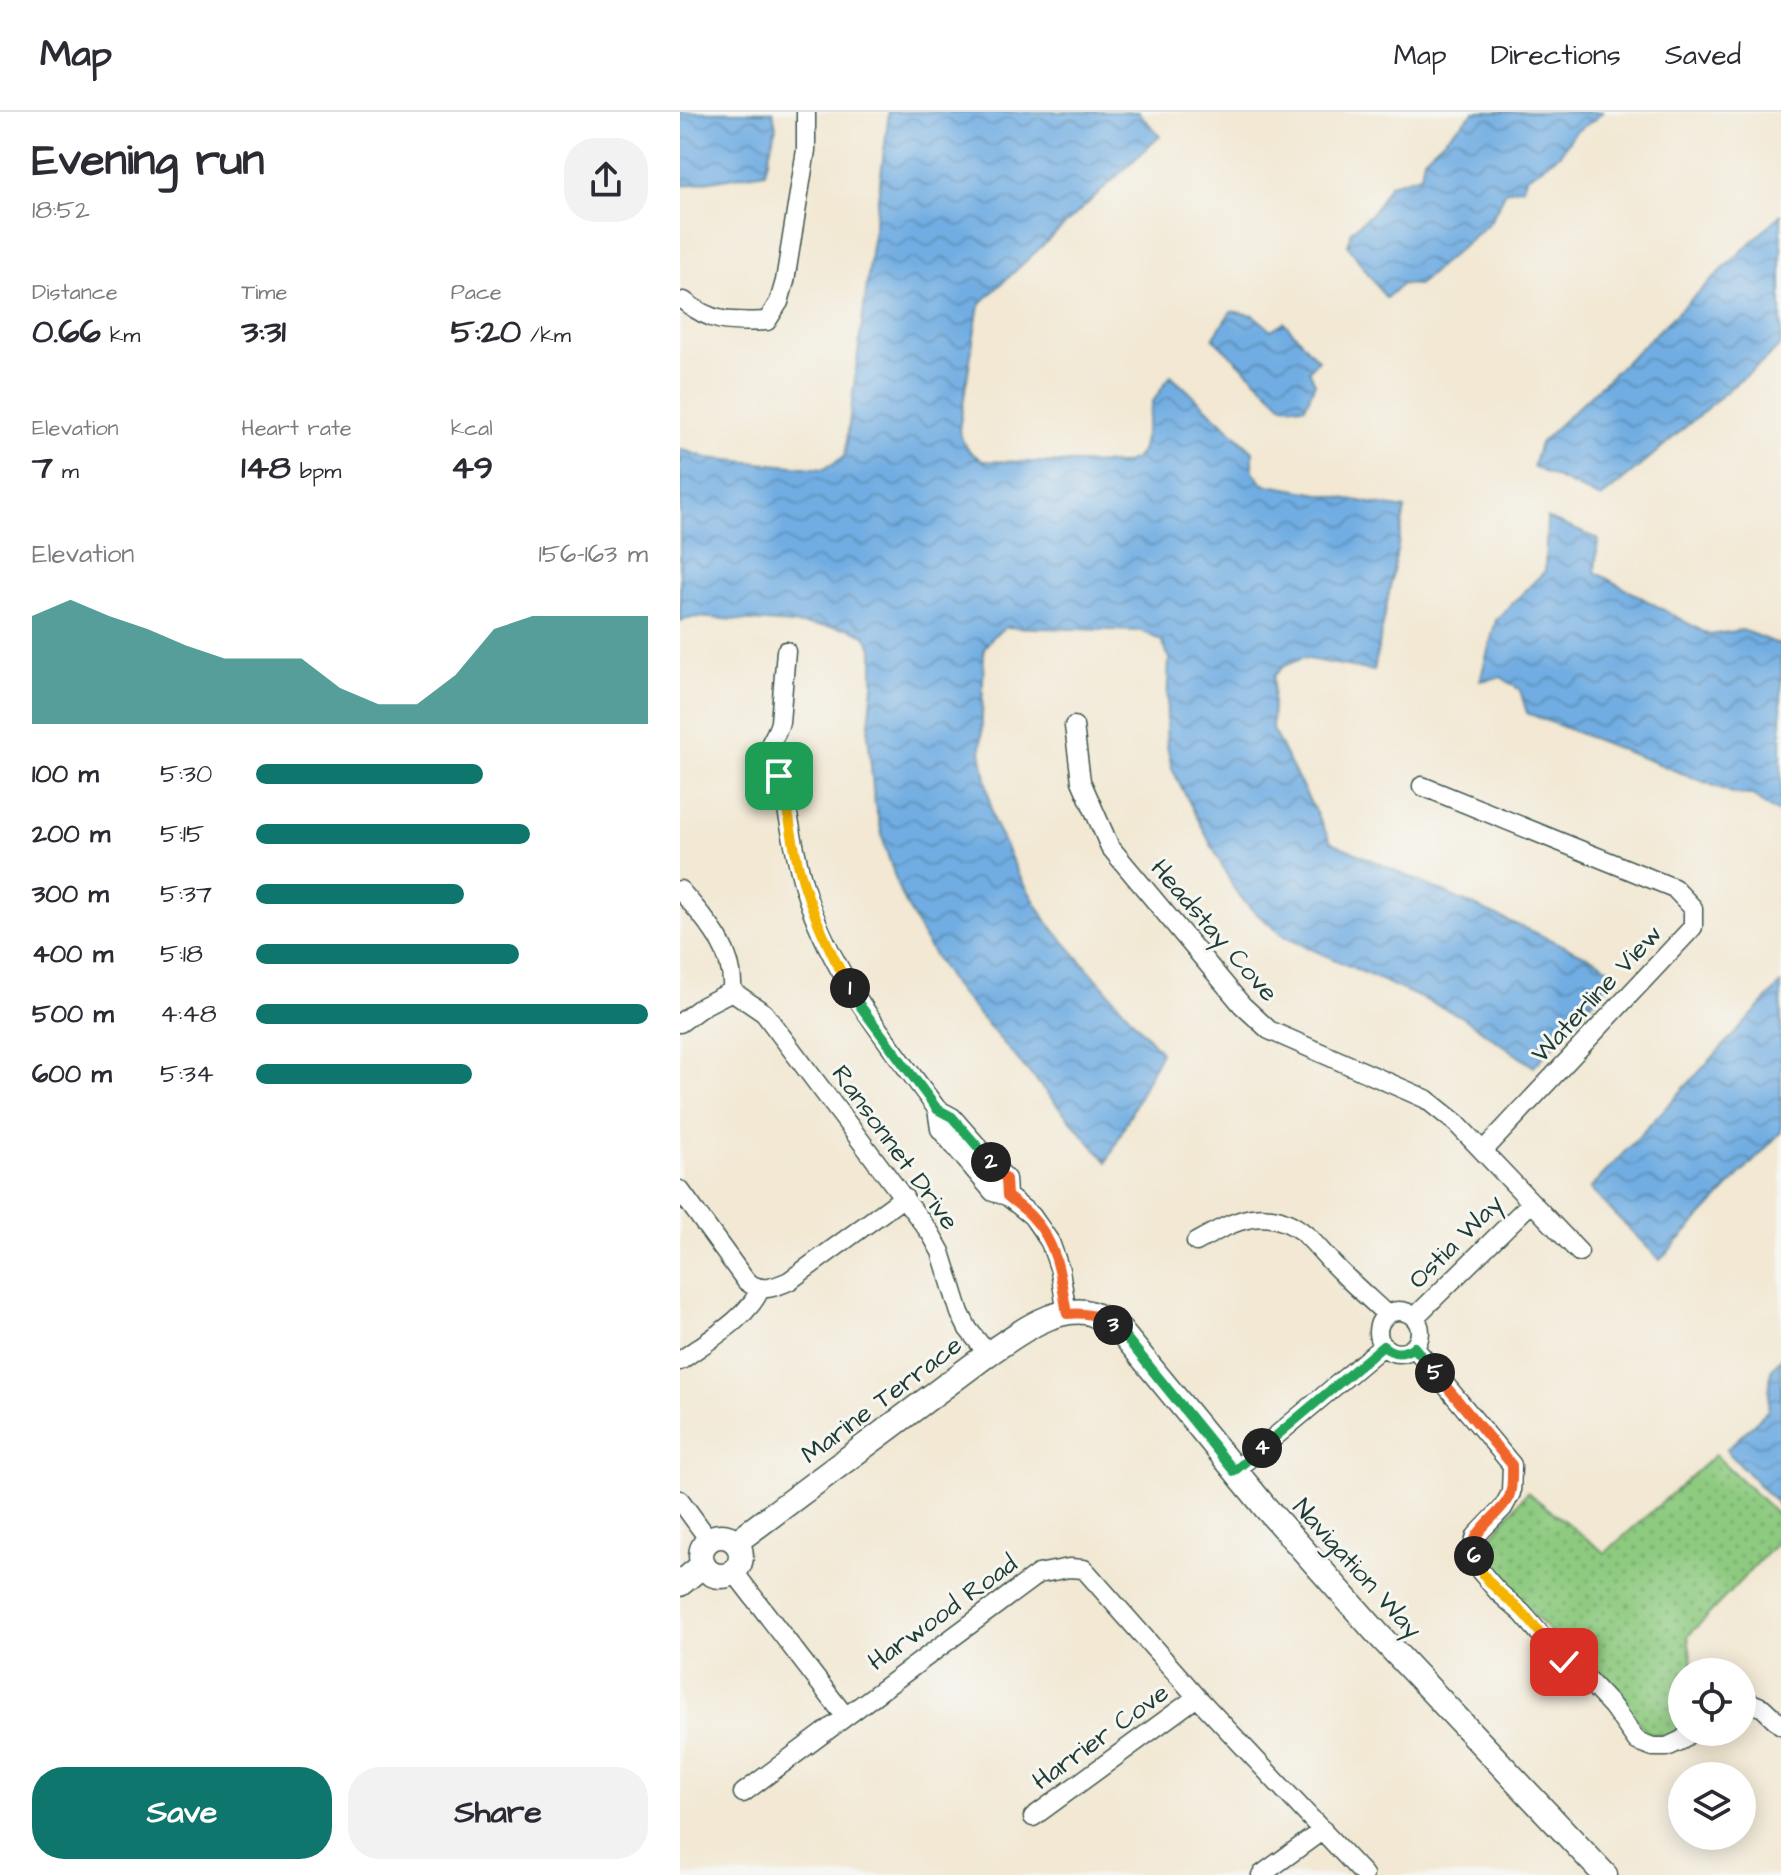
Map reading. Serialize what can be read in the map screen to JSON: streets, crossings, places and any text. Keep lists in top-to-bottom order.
{
  "streets": {
    "street": [
      "Headstay Cove",
      "Waterline View",
      "Ransonnet Drive",
      "Ostia Way",
      "Marine Terrace",
      "Navigation Way",
      "Harwood Road",
      "Harrier Cove"
    ]
  },
  "crossings": [
    ["Headstay Cove", "Waterline View"],
    ["Headstay Cove", "Ostia Way"],
    ["Ransonnet Drive", "Marine Terrace"],
    ["Marine Terrace", "Navigation Way"],
    ["Harwood Road", "Harrier Cove"]
  ],
  "page": {
    "header": "Map",
    "nav": ["Map", "Directions", "Saved"],
    "heading": ["Evening run", "18:52"],
    "stats": [
      ["Distance", "0.66 km"],
      ["Time", "3:31"],
      ["Pace", "5:20 /km"],
      ["Elevation", "7 m"],
      ["Heart rate", "148 bpm"],
      ["kcal", "49"]
    ],
    "chart": ["Elevation", "156–163 m"],
    "list": [
      {
        "name": "100 m",
        "note": "5:30"
      },
      {
        "name": "200 m",
        "note": "5:15"
      },
      {
        "name": "300 m",
        "note": "5:37"
      },
      {
        "name": "400 m",
        "note": "5:18"
      },
      {
        "name": "500 m",
        "note": "4:48"
      },
      {
        "name": "600 m",
        "note": "5:34"
      }
    ],
    "pins": [
      "1",
      "2",
      "3",
      "5",
      "4",
      "6"
    ],
    "buttons": ["Save", "Share"]
  }
}
